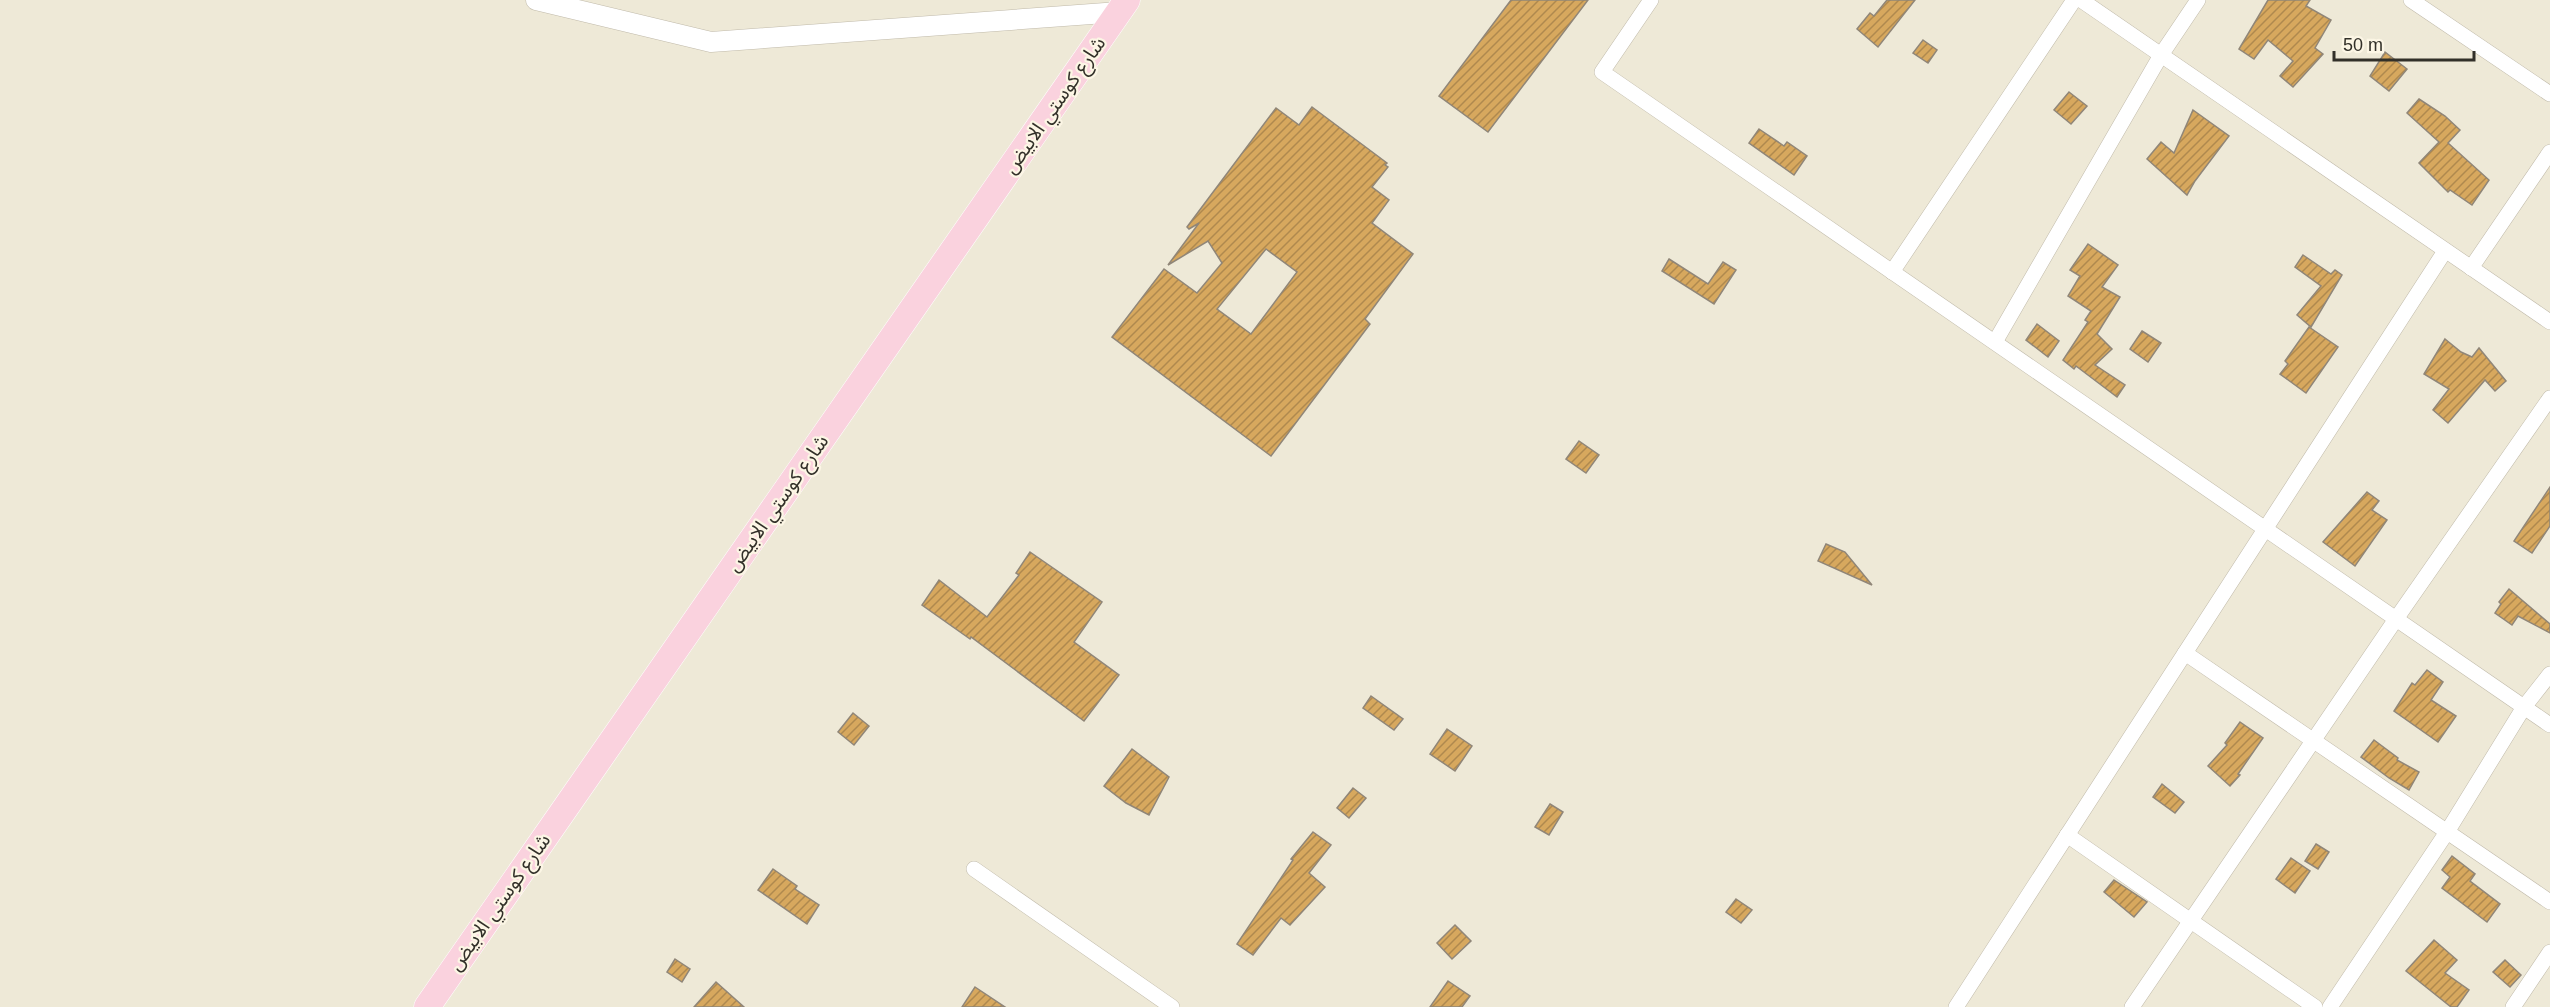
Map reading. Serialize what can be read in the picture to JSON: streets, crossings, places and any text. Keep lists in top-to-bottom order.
{
  "streets": {
    "highway": ["شارع كوستي الابيض"]
  },
  "scale_bar": "50 m"
}
